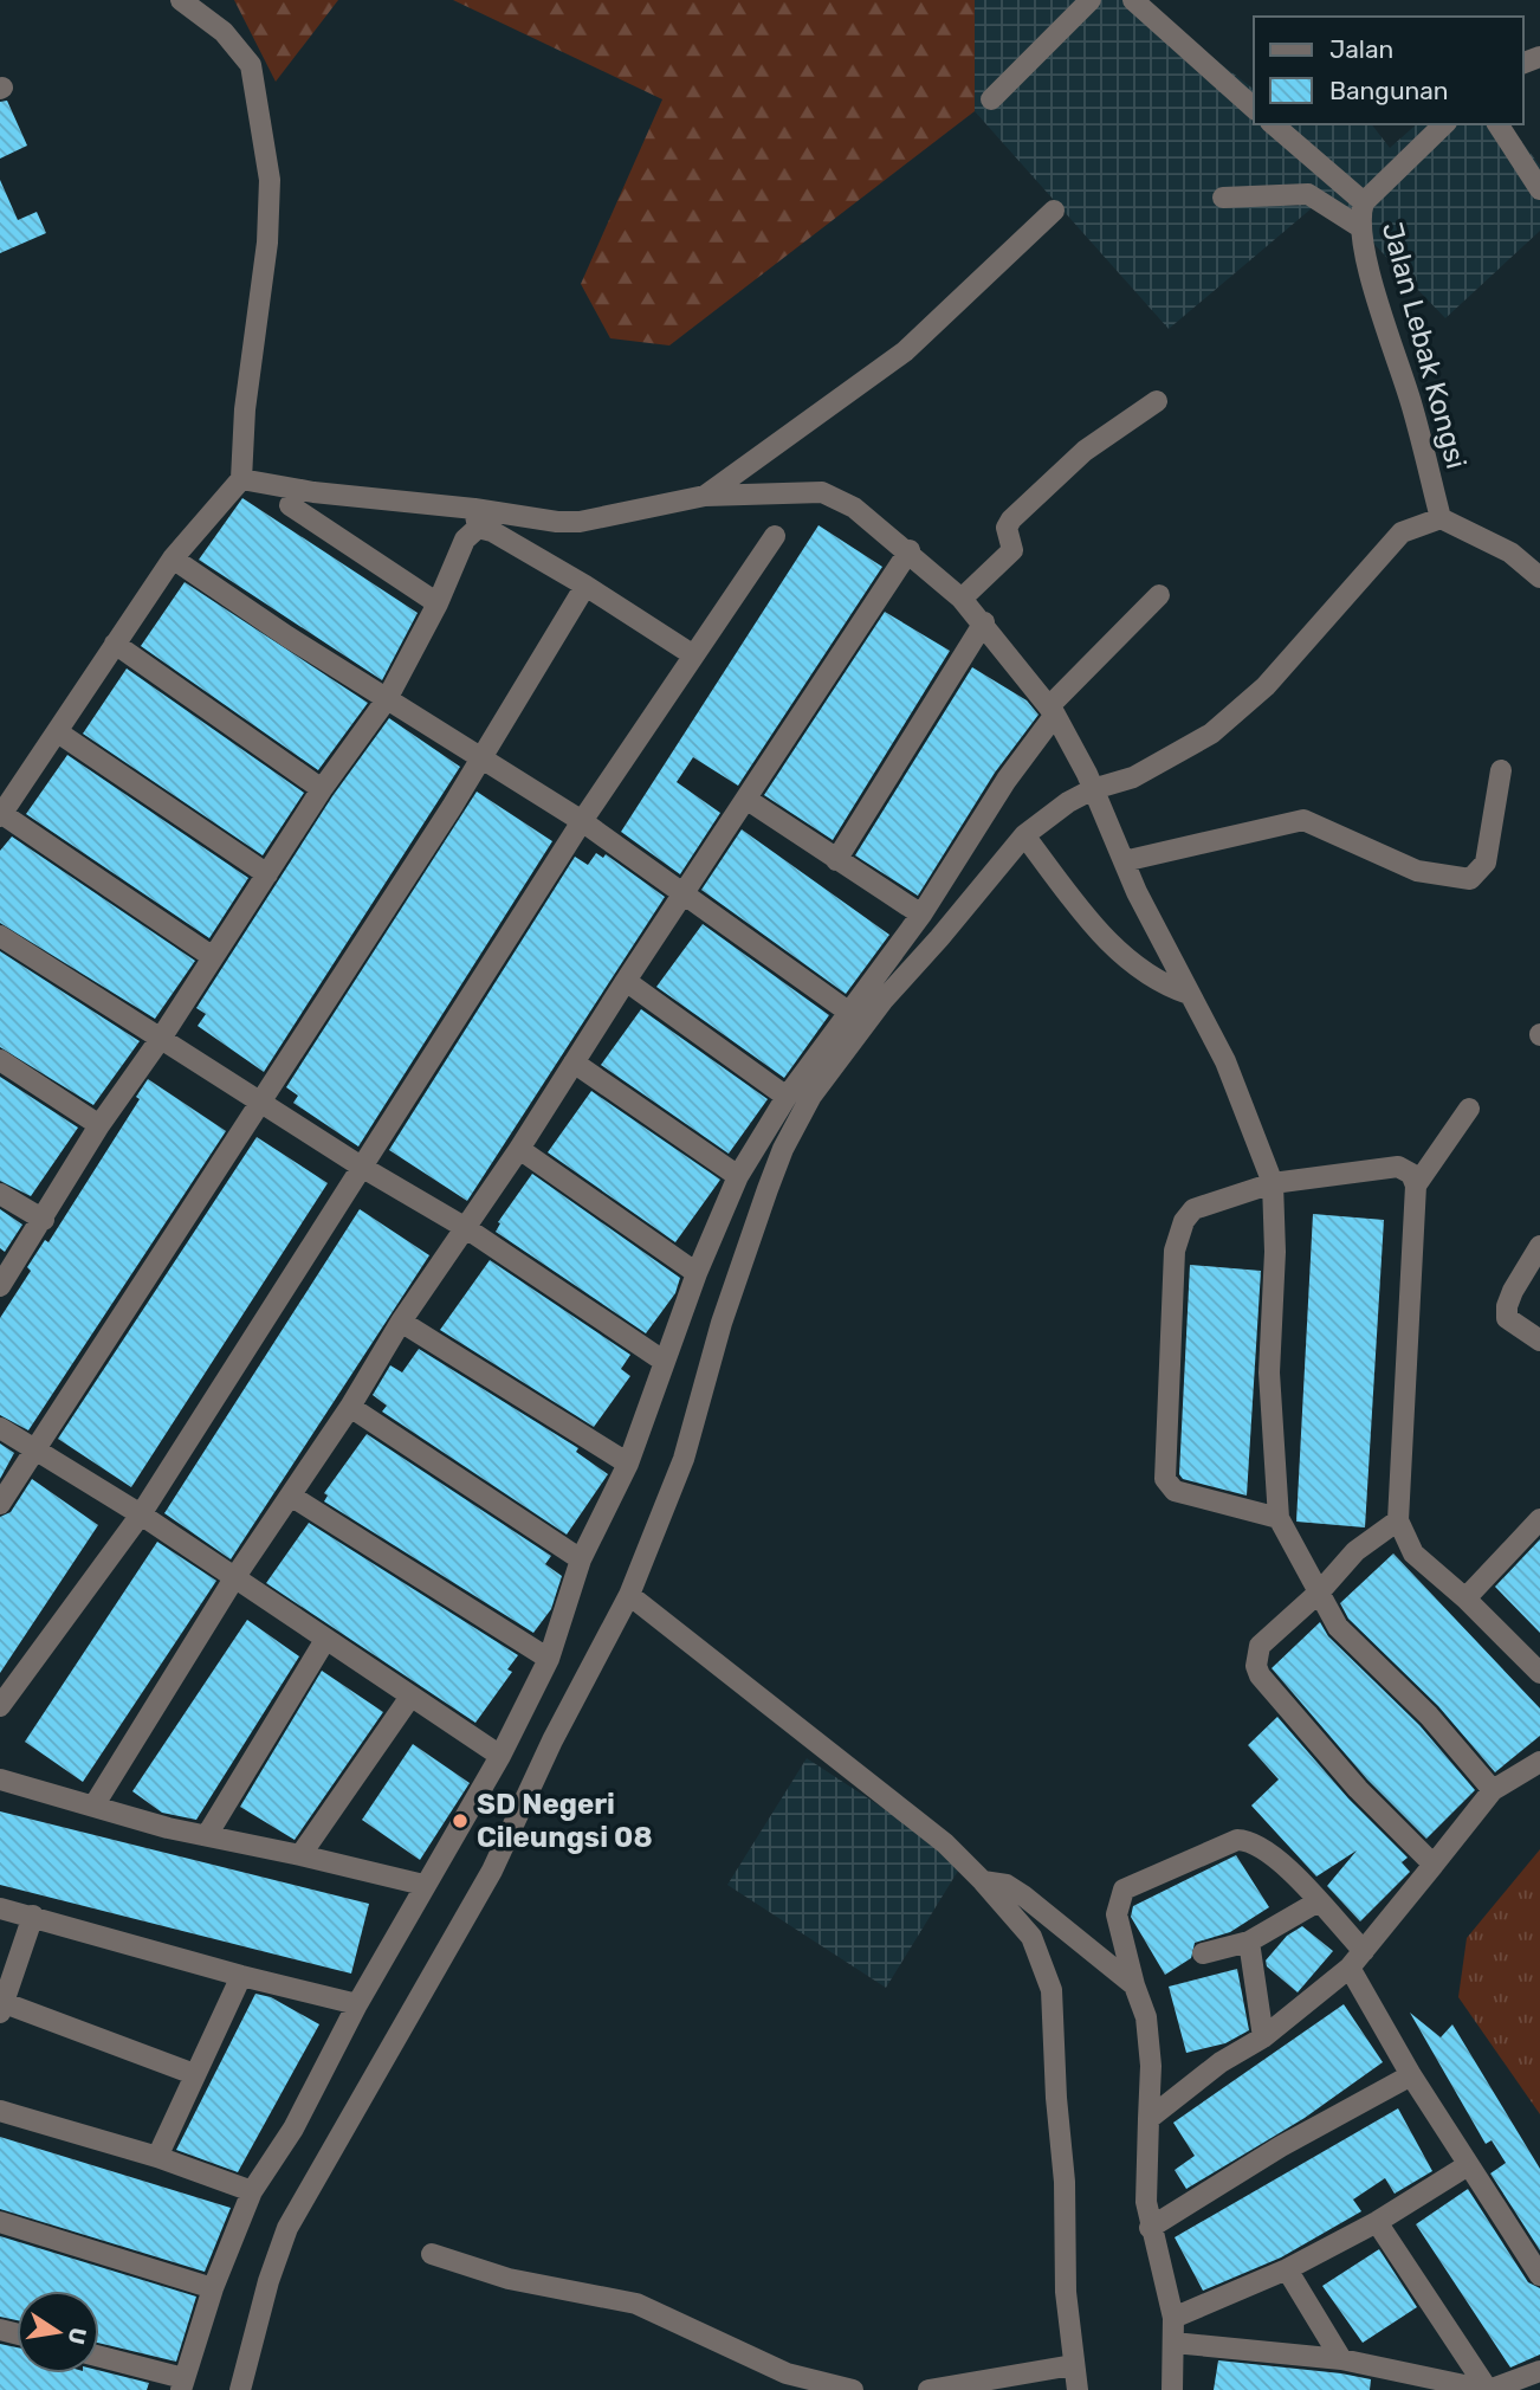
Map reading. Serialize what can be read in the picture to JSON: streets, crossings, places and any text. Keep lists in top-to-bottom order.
{
  "streets": {
    "street": ["Jalan Lebak Kongsi"]
  },
  "places": ["SD Negeri Cileungsi 08"],
  "legend": ["Jalan", "Bangunan"],
  "north": "right"
}
